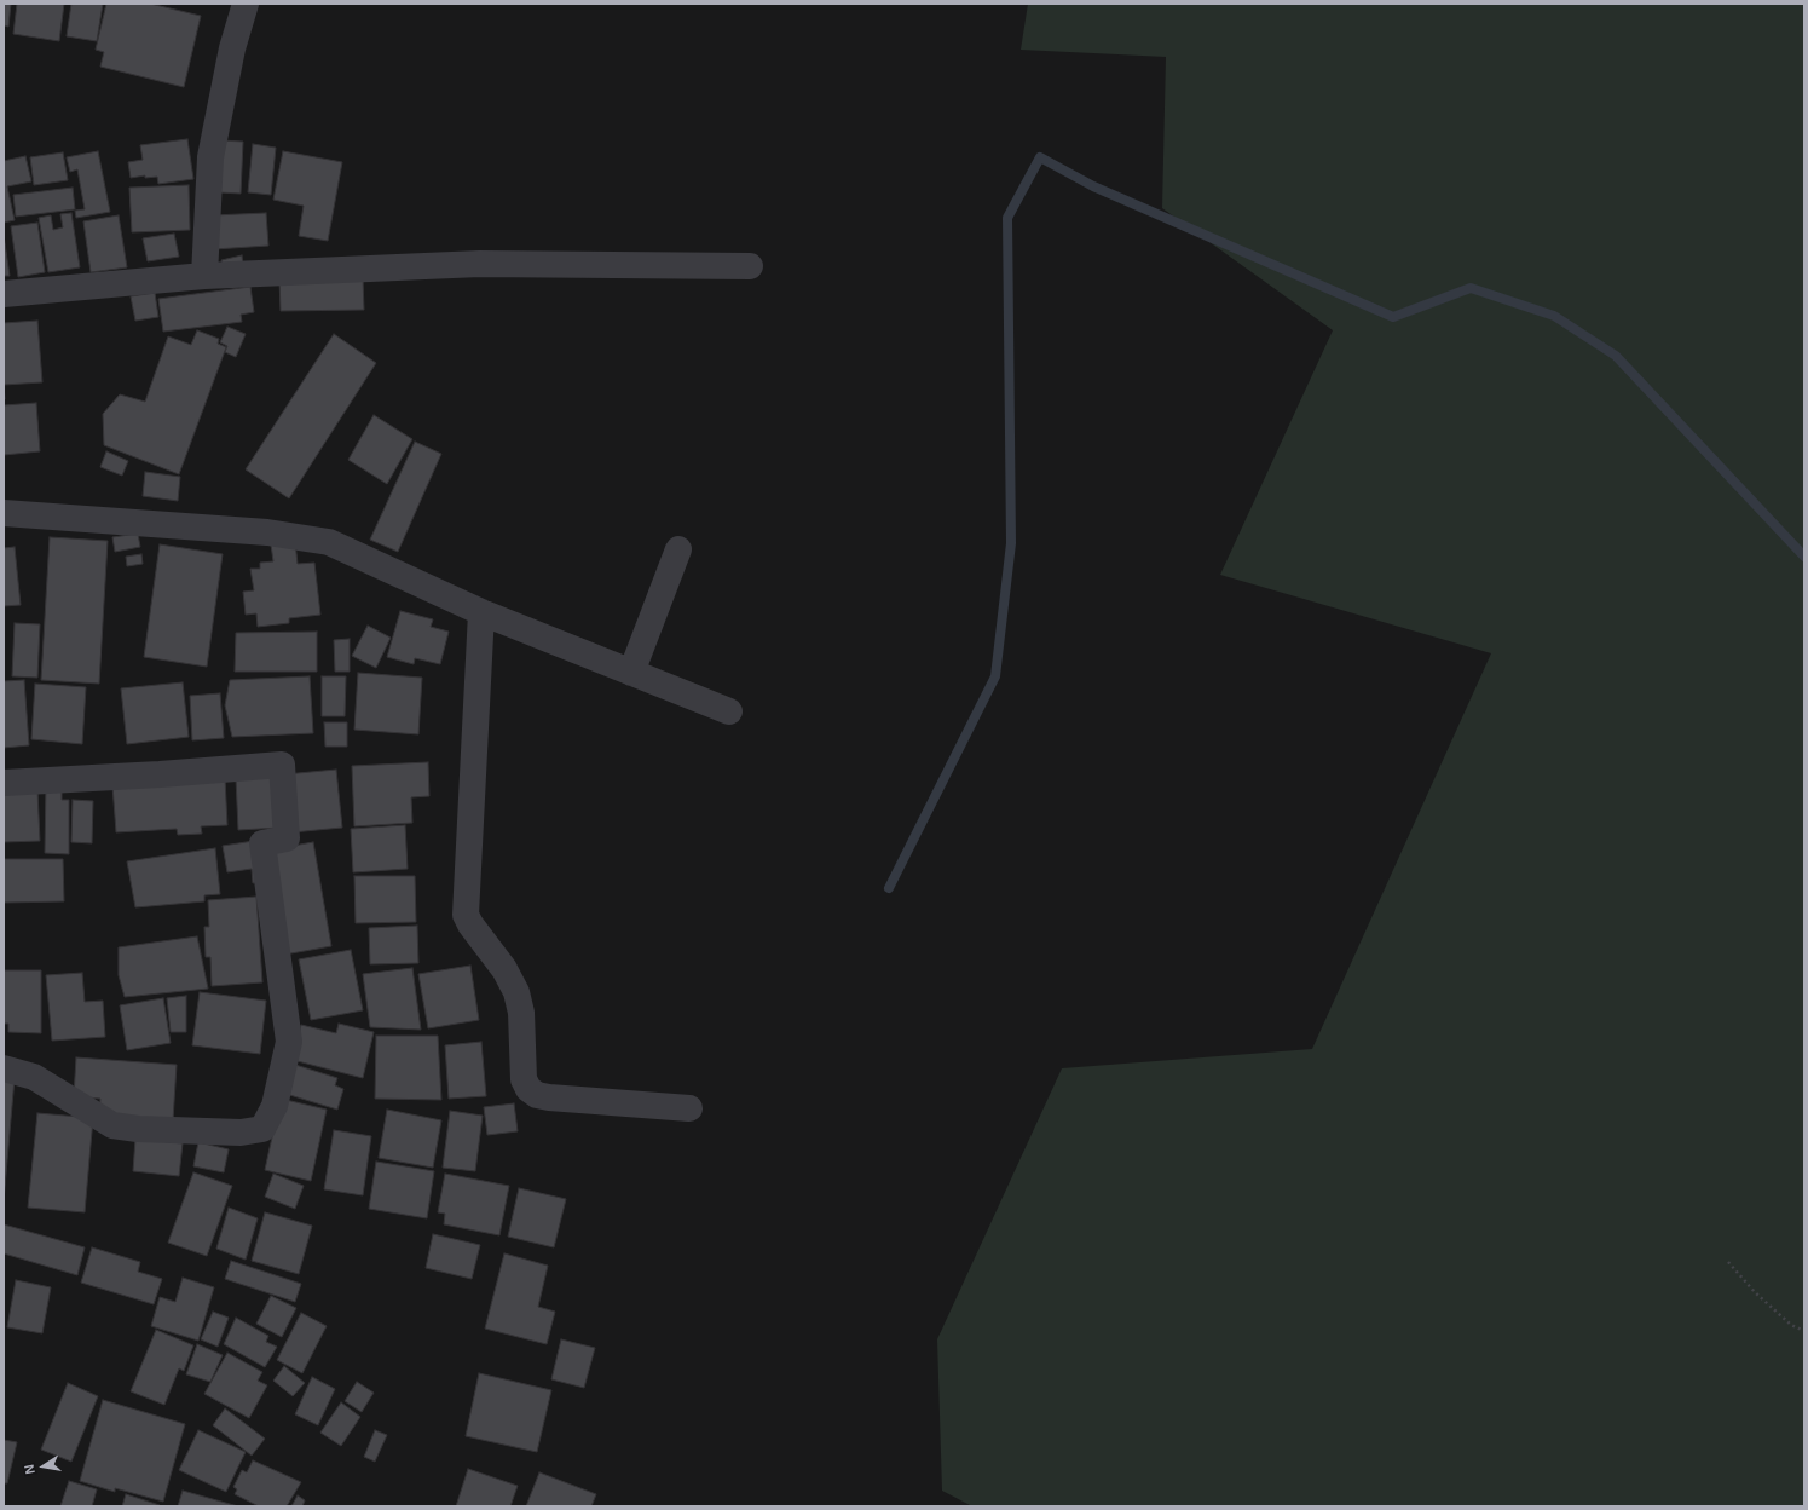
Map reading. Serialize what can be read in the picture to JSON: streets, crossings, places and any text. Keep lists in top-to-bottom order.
{
  "north": "left"
}
